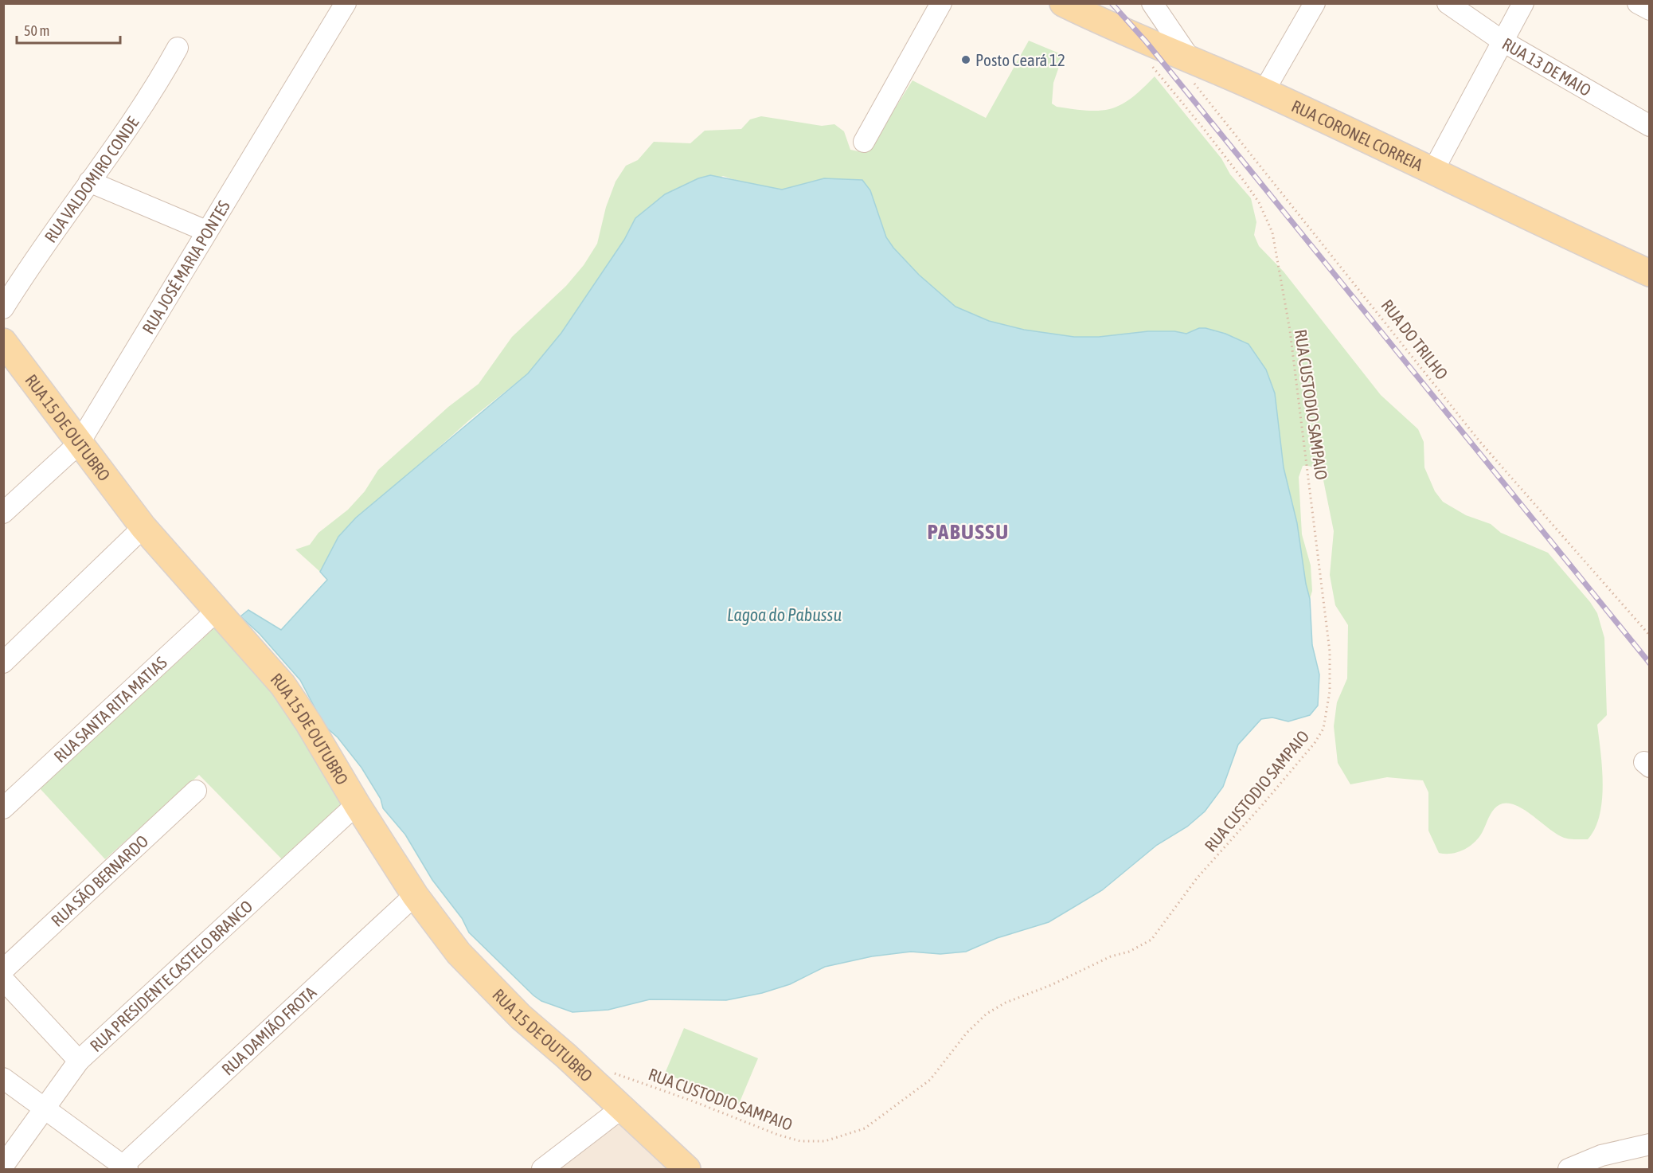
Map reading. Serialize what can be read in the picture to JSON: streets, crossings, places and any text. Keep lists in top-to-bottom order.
{
  "streets": {
    "main road": ["RUA CORONEL CORREIA", "RUA 15 DE OUTUBRO"],
    "street": [
      "RUA 13 DE MAIO",
      "RUA VALDOMIRO CONDE",
      "RUA JOSÉ MARIA PONTES",
      "RUA SANTA RITA MATIAS",
      "RUA SÃO BERNARDO",
      "RUA PRESIDENTE CASTELO BRANCO",
      "RUA DAMIÃO FROTA"
    ],
    "path": ["RUA DO TRILHO", "RUA CUSTODIO SAMPAIO"]
  },
  "crossings": [
    ["RUA CORONEL CORREIA", "RUA DO TRILHO"],
    ["RUA JOSÉ MARIA PONTES", "RUA 15 DE OUTUBRO"],
    ["RUA 15 DE OUTUBRO", "RUA SANTA RITA MATIAS"],
    ["RUA 15 DE OUTUBRO", "RUA PRESIDENTE CASTELO BRANCO"],
    ["RUA 15 DE OUTUBRO", "RUA DAMIÃO FROTA"]
  ],
  "districts": ["PABUSSU"],
  "water": ["Lagoa do Pabussu"],
  "places": ["Posto Ceará 12"],
  "scale_bar": "50 m"
}
